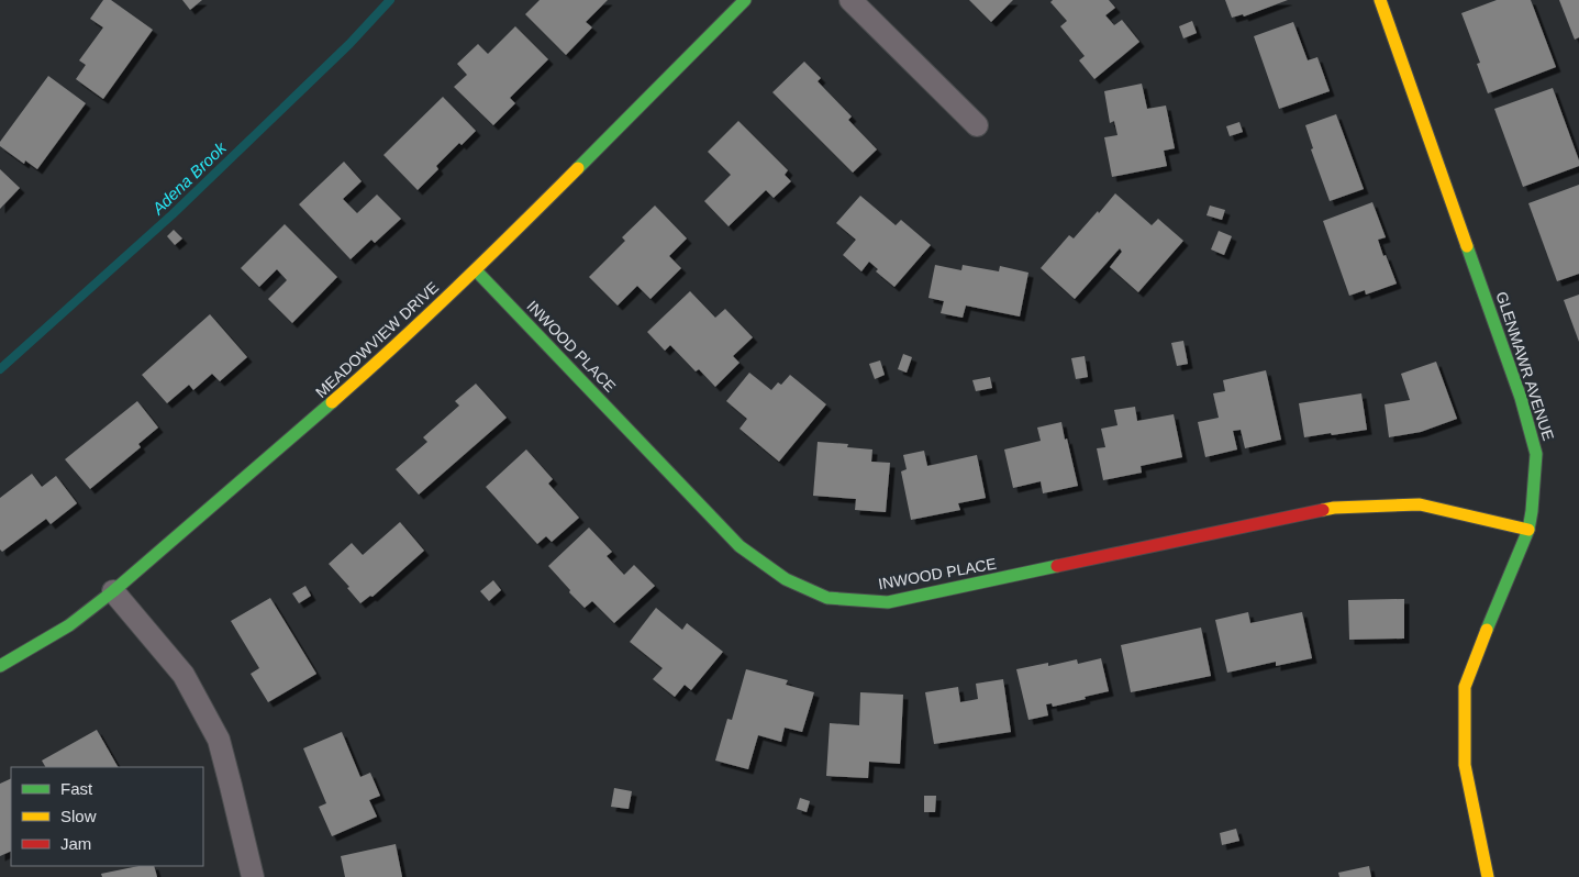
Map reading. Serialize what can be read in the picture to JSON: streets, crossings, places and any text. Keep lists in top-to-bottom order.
{
  "streets": {
    "street": ["MEADOWVIEW DRIVE", "INWOOD PLACE", "GLENMAWR AVENUE"]
  },
  "crossings": [
    ["MEADOWVIEW DRIVE", "INWOOD PLACE"],
    ["INWOOD PLACE", "GLENMAWR AVENUE"]
  ],
  "water": ["Adena Brook"],
  "legend": ["Fast", "Slow", "Jam"]
}
